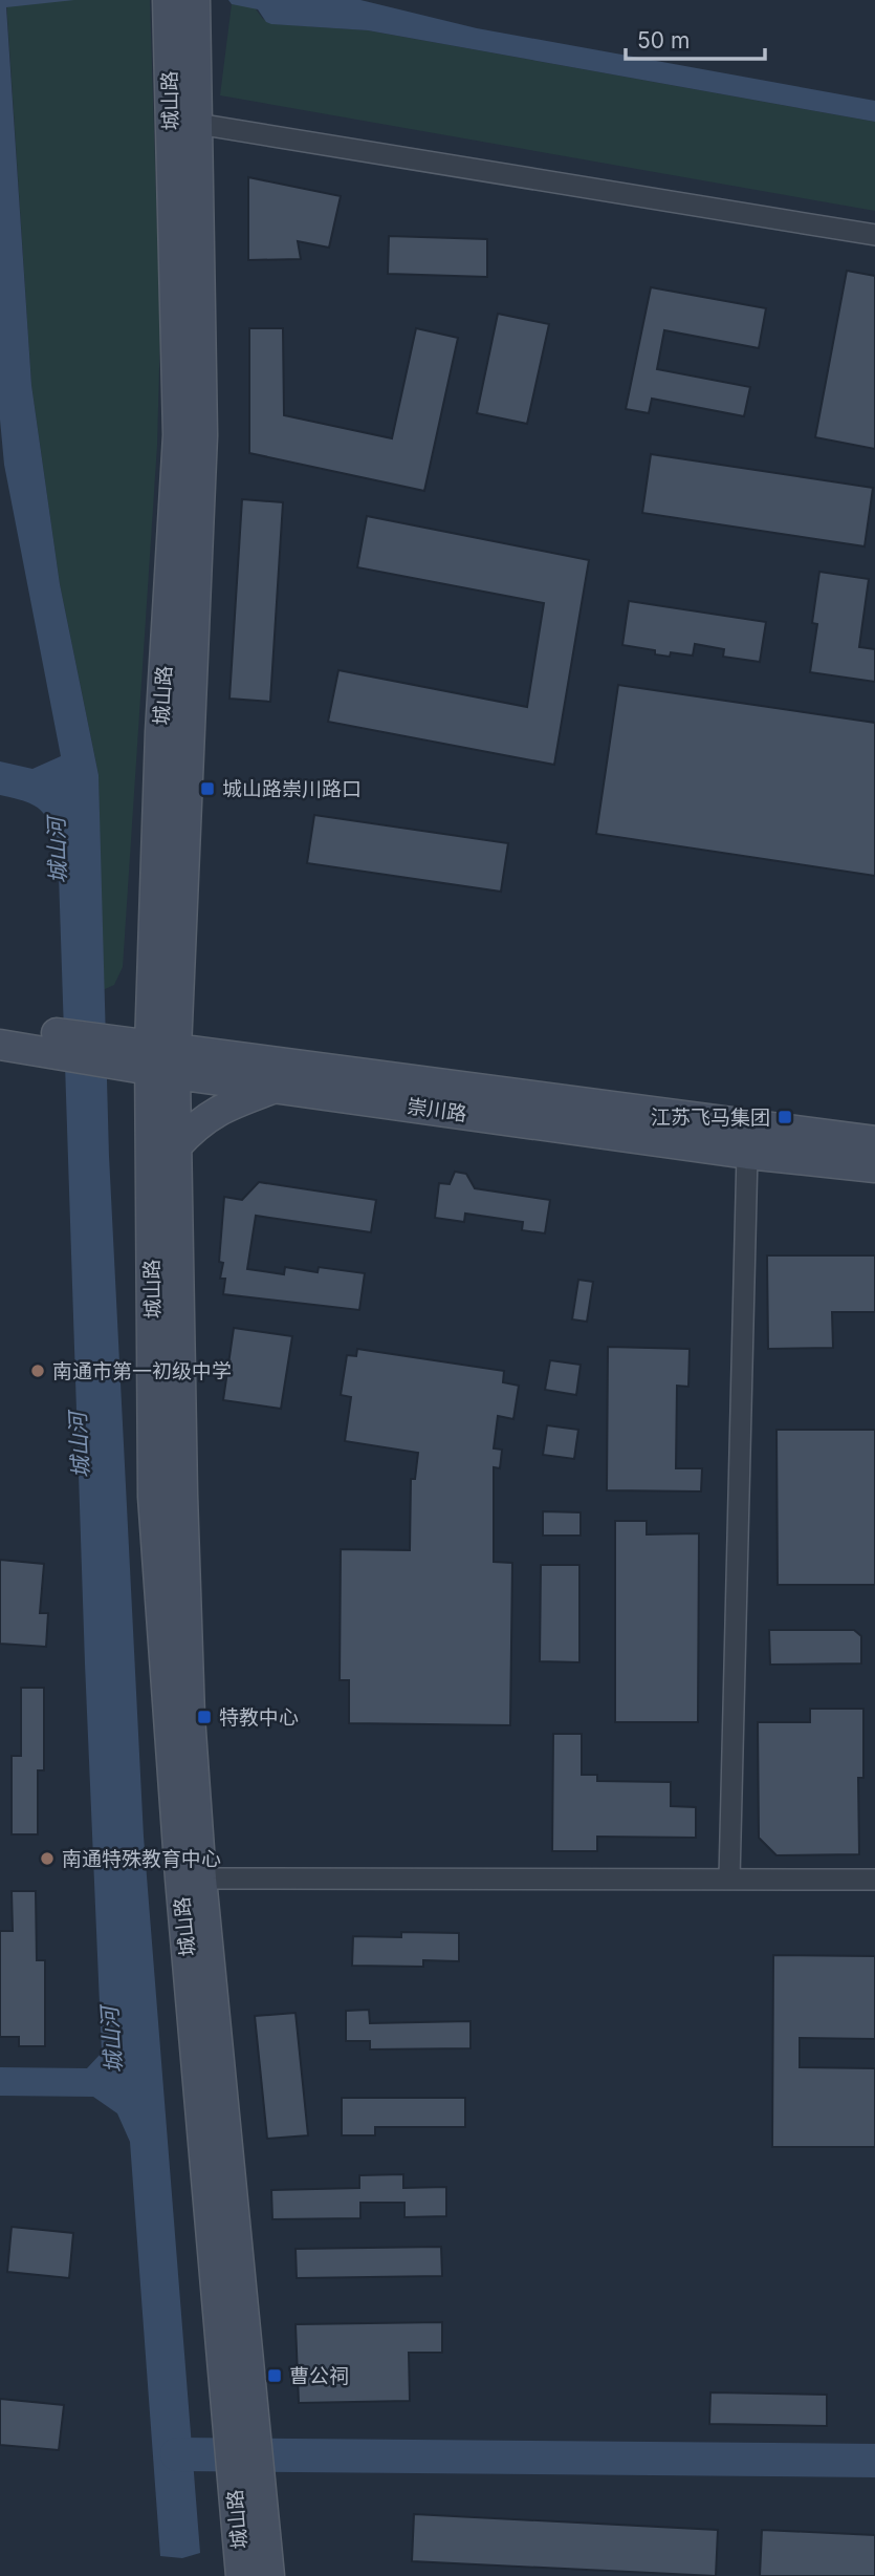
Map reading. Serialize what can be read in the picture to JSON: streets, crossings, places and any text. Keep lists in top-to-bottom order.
{
  "streets": {
    "main road": ["城山路", "崇川路"]
  },
  "crossings": [
    ["城山路", "崇川路"]
  ],
  "water": ["城山河"],
  "places": {
    "transit": [
      "城山路崇川路口",
      "江苏飞马集团",
      "特教中心",
      "曹公祠"
    ],
    "other": ["南通市第一初级中学", "南通特殊教育中心"]
  },
  "scale_bar": "50 m"
}
